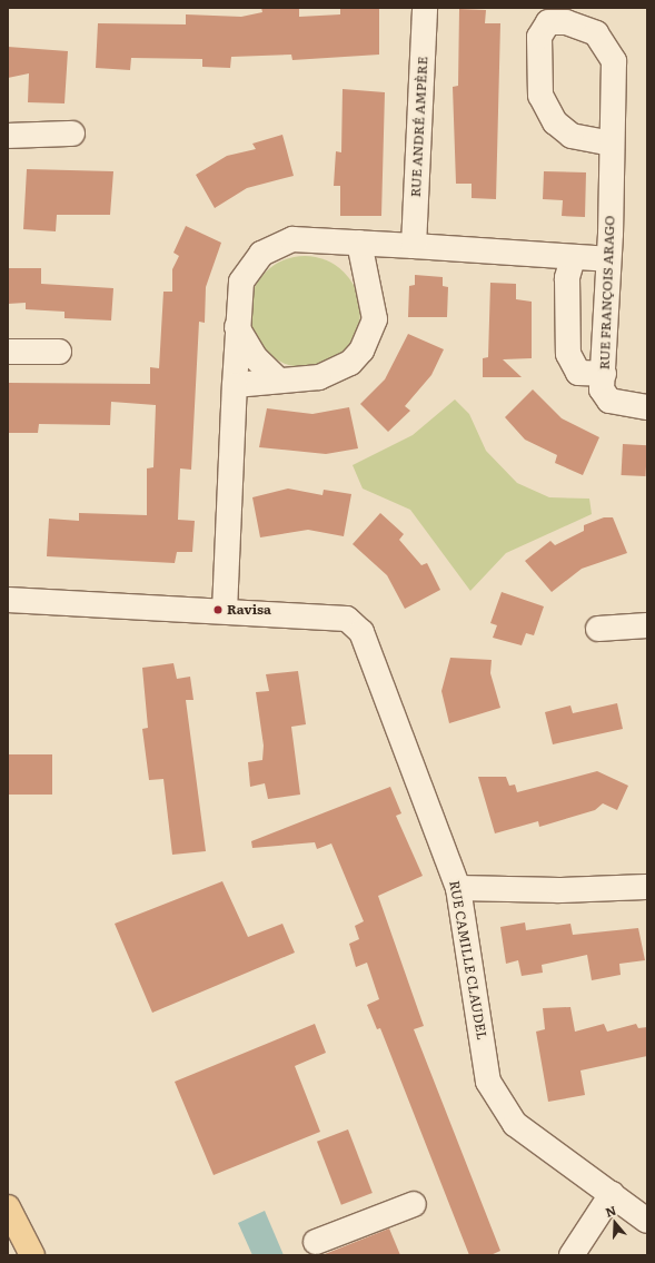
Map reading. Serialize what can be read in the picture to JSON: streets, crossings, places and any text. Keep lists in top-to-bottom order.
{
  "streets": {
    "street": ["RUE ANDRÉ AMPÈRE", "RUE FRANÇOIS ARAGO", "RUE CAMILLE CLAUDEL"]
  },
  "places": ["Ravisa"],
  "north": "top"
}
